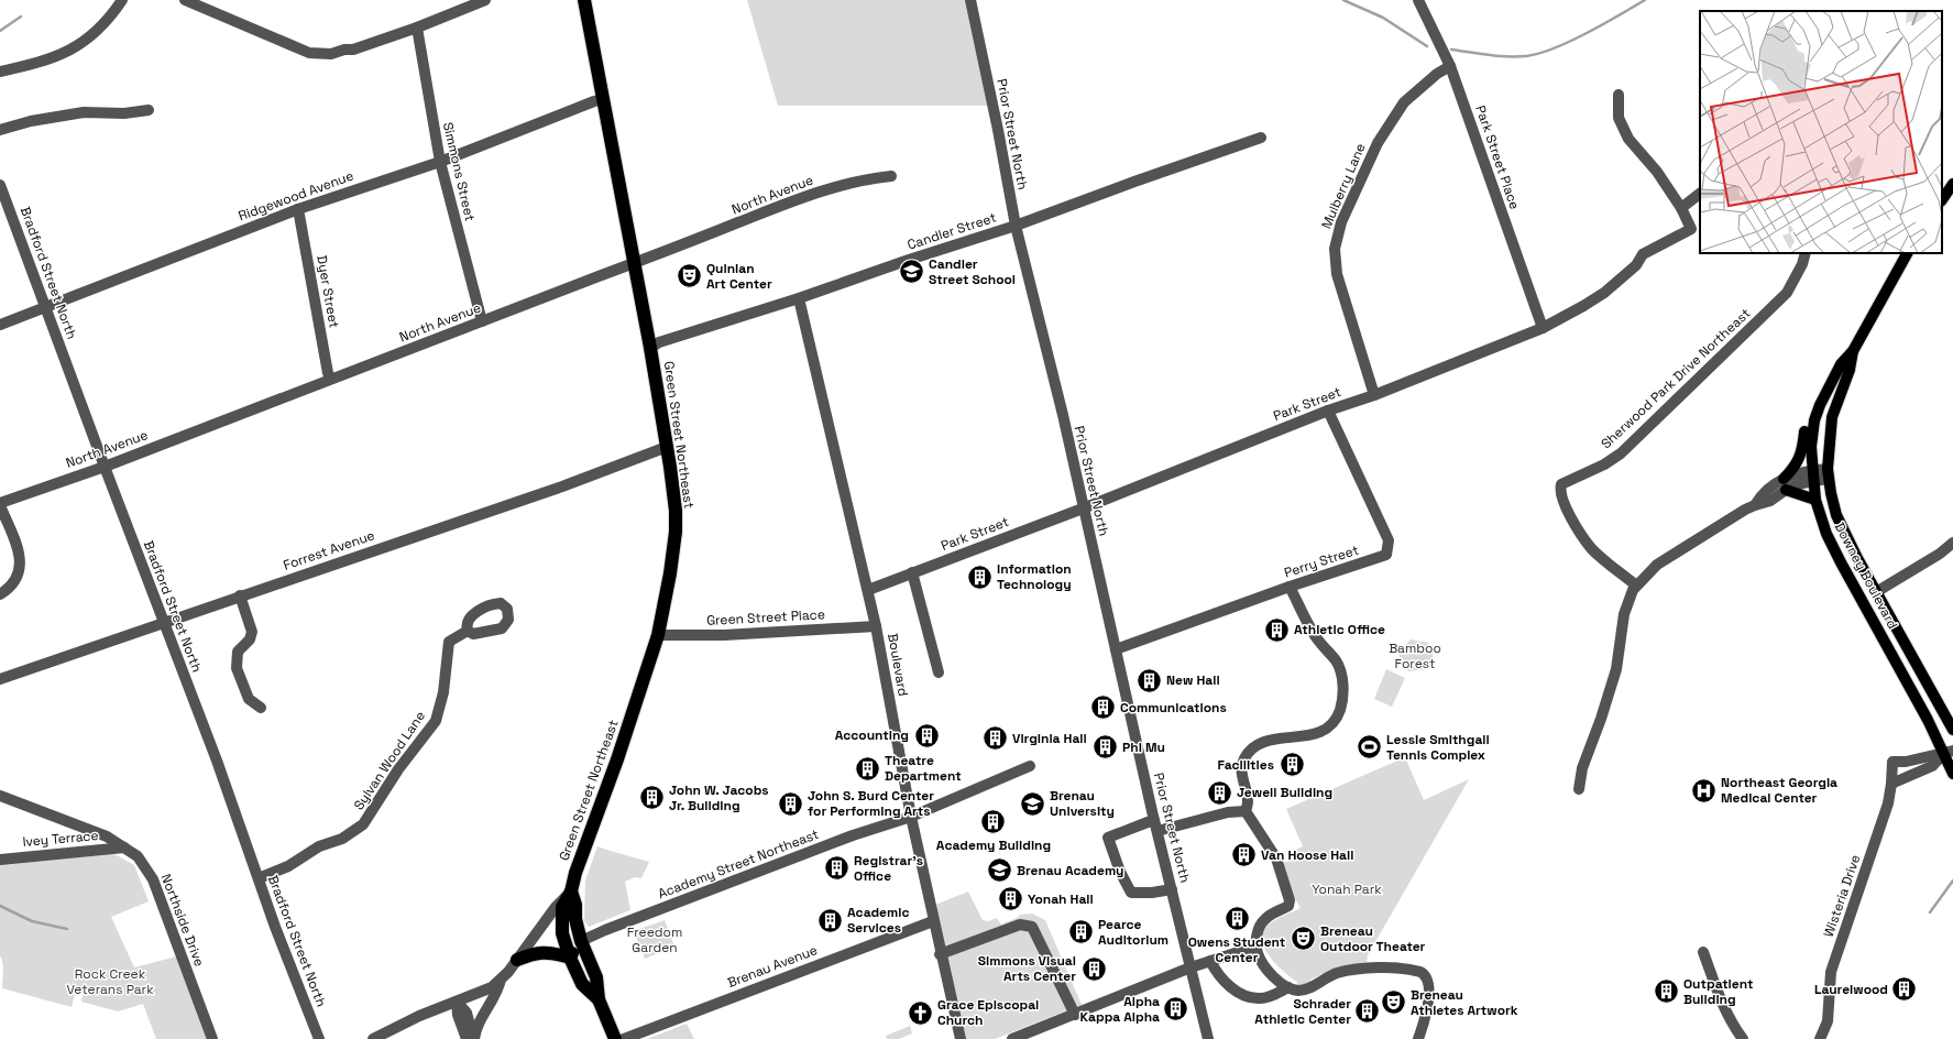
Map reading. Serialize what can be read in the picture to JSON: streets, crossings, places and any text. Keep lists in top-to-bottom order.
{
  "streets": {
    "highway": ["Green Street Northeast"],
    "main road": ["Downey Boulevard"],
    "street": [
      "Prior Street North",
      "Park Street Place",
      "Simmons Street",
      "Mulberry Lane",
      "North Avenue",
      "Ridgewood Avenue",
      "Candler Street",
      "Bradford Street North",
      "Dyer Street",
      "Sherwood Park Drive Northeast",
      "Park Street",
      "Forrest Avenue",
      "Perry Street",
      "Green Street Place",
      "Boulevard",
      "Sylvan Wood Lane",
      "Ivey Terrace",
      "Academy Street Northeast",
      "Wisteria Drive",
      "Northside Drive",
      "Brenau Avenue"
    ]
  },
  "crossings": [
    ["Prior Street North", "Candler Street"],
    ["Prior Street North", "Park Street"],
    ["Prior Street North", "Perry Street"],
    ["Park Street Place", "Mulberry Lane"],
    ["Park Street Place", "Park Street"],
    ["Simmons Street", "North Avenue"],
    ["Simmons Street", "Ridgewood Avenue"],
    ["Mulberry Lane", "Park Street"],
    ["North Avenue", "Bradford Street North"],
    ["North Avenue", "Dyer Street"],
    ["North Avenue", "Green Street Northeast"],
    ["Ridgewood Avenue", "Bradford Street North"],
    ["Ridgewood Avenue", "Dyer Street"],
    ["Ridgewood Avenue", "Green Street Northeast"],
    ["Candler Street", "Green Street Northeast"],
    ["Candler Street", "Boulevard"],
    ["Bradford Street North", "Forrest Avenue"],
    ["Bradford Street North", "Sylvan Wood Lane"],
    ["Park Street", "Perry Street"],
    ["Park Street", "Boulevard"],
    ["Green Street Northeast", "Forrest Avenue"],
    ["Green Street Northeast", "Green Street Place"],
    ["Downey Boulevard", "Wisteria Drive"],
    ["Green Street Place", "Boulevard"],
    ["Boulevard", "Academy Street Northeast"],
    ["Boulevard", "Brenau Avenue"],
    ["Ivey Terrace", "Northside Drive"]
  ],
  "parks": [
    "Bamboo Forest",
    "Yonah Park",
    "Freedom Garden",
    "Rock Creek Veterans Park"
  ],
  "places": {
    "school or university": ["Candler Street School", "Brenau University", "Brenau Academy"],
    "theatre": ["Quinlan Art Center", "Breneau Outdoor Theater", "Breneau Athletes Artwork"],
    "building": [
      "Information Technology",
      "Athletic Office",
      "New Hall",
      "Communications",
      "Accounting",
      "Virginia Hall",
      "Phi Mu",
      "Facilities",
      "Theatre Department",
      "Jewell Building",
      "John W. Jacobs Jr. Building",
      "John S. Burd Center for Performing Arts",
      "Academy Building",
      "Van Hoose Hall",
      "Registrar's Office",
      "Yonah Hall",
      "Owens Student Center",
      "Academic Services",
      "Pearce Auditorium",
      "Simmons Visual Arts Center",
      "Laurelwood",
      "Outpatient Building",
      "Alpha Kappa Alpha",
      "Schrader Athletic Center"
    ],
    "sports": ["Lessie Smithgall Tennis Complex"],
    "hospital": ["Northeast Georgia Medical Center"],
    "church": ["Grace Episcopal Church"]
  }
}
